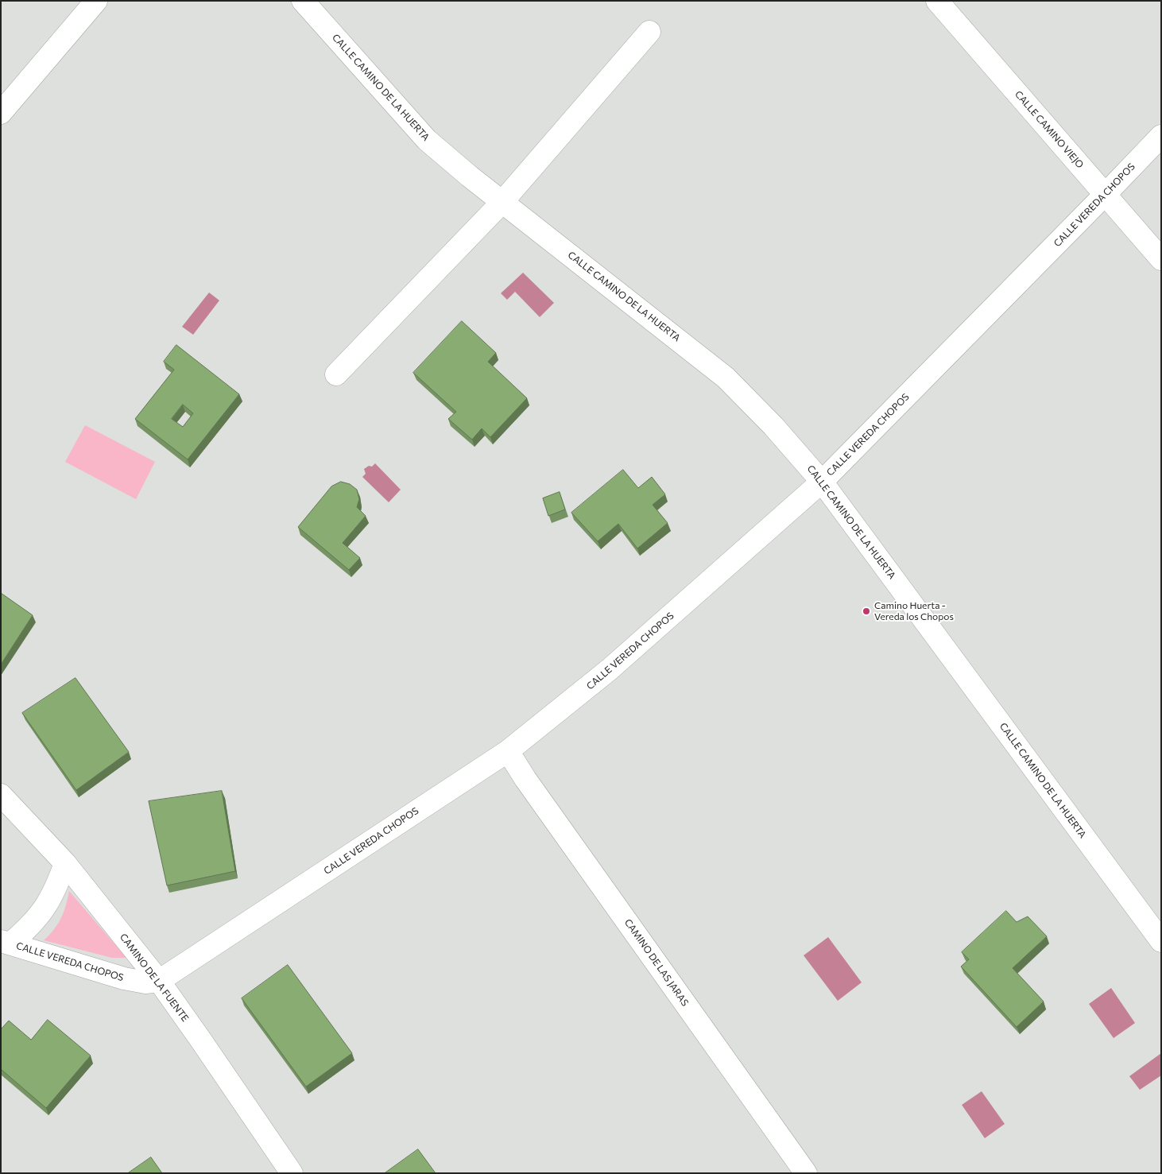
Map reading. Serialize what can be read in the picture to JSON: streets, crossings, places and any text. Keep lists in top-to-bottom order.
{
  "streets": {
    "street": [
      "CALLE CAMINO DE LA HUERTA",
      "CALLE CAMINO VIEJO",
      "CALLE VEREDA CHOPOS",
      "CAMINO DE LAS JARAS",
      "CAMINO DE LA FUENTE"
    ]
  },
  "crossings": [
    ["CALLE CAMINO DE LA HUERTA", "CALLE VEREDA CHOPOS"],
    ["CALLE CAMINO VIEJO", "CALLE VEREDA CHOPOS"],
    ["CALLE VEREDA CHOPOS", "CAMINO DE LAS JARAS"],
    ["CALLE VEREDA CHOPOS", "CAMINO DE LA FUENTE"]
  ],
  "places": ["Camino Huerta - Vereda los Chopos"]
}
